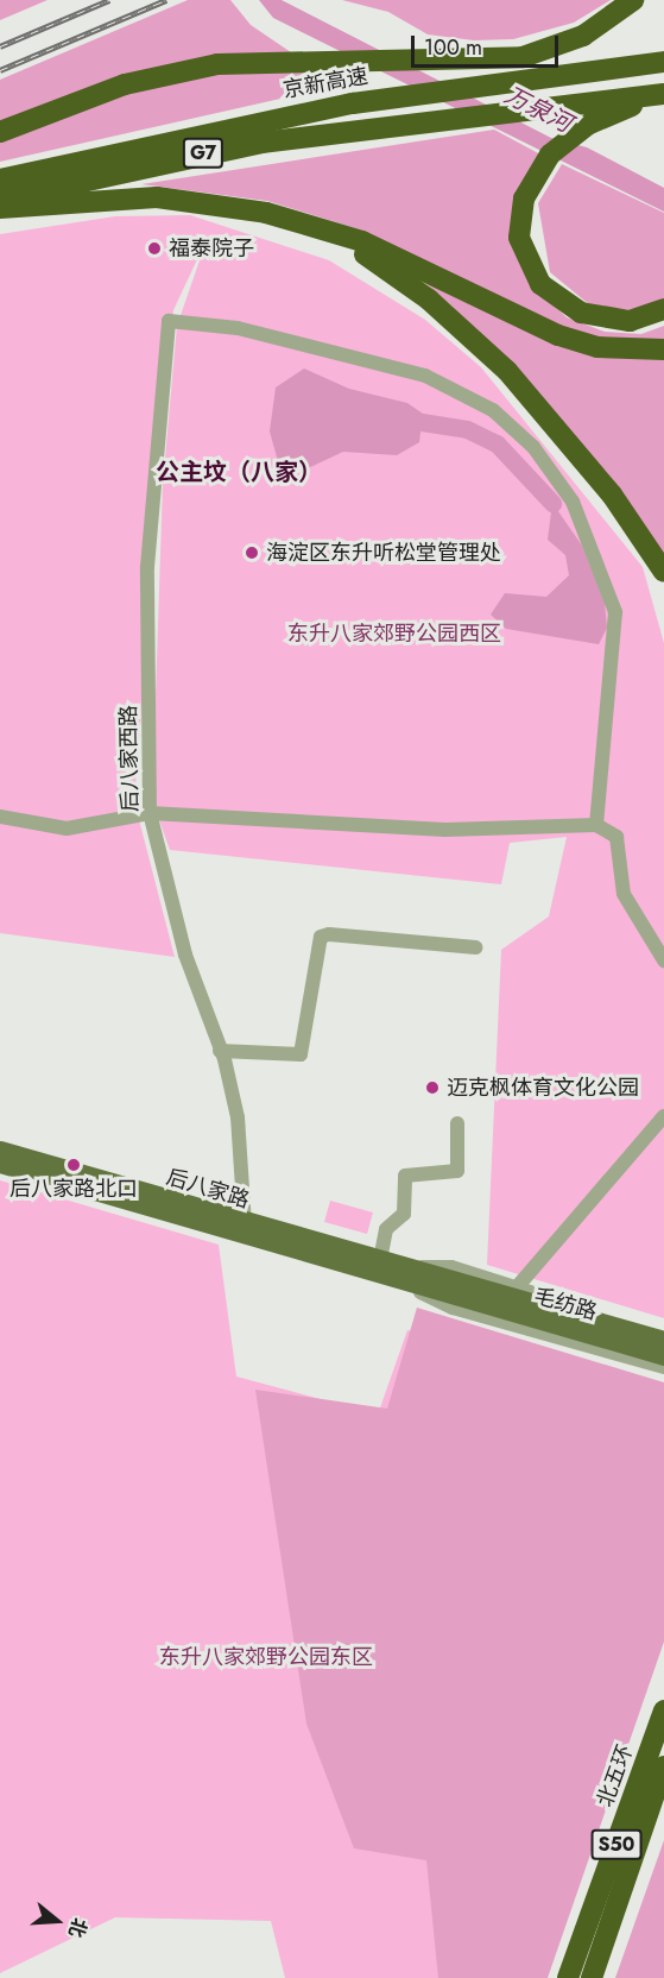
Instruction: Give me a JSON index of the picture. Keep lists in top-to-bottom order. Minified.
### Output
{"streets":{"highway":["京新高速","G7","北五环","S50"],"main road":["后八家路","毛纺路"],"street":["后八家西路"]},"crossings":[["后八家西路","后八家路"],["后八家路","毛纺路"]],"districts":["公主坟（八家）"],"water":["万泉河"],"parks":["东升八家郊野公园西区","东升八家郊野公园东区"],"places":["福泰院子","海淀区东升听松堂管理处","迈克枫体育文化公园","后八家路北口"],"scale_bar":"100 m","north":"right"}
